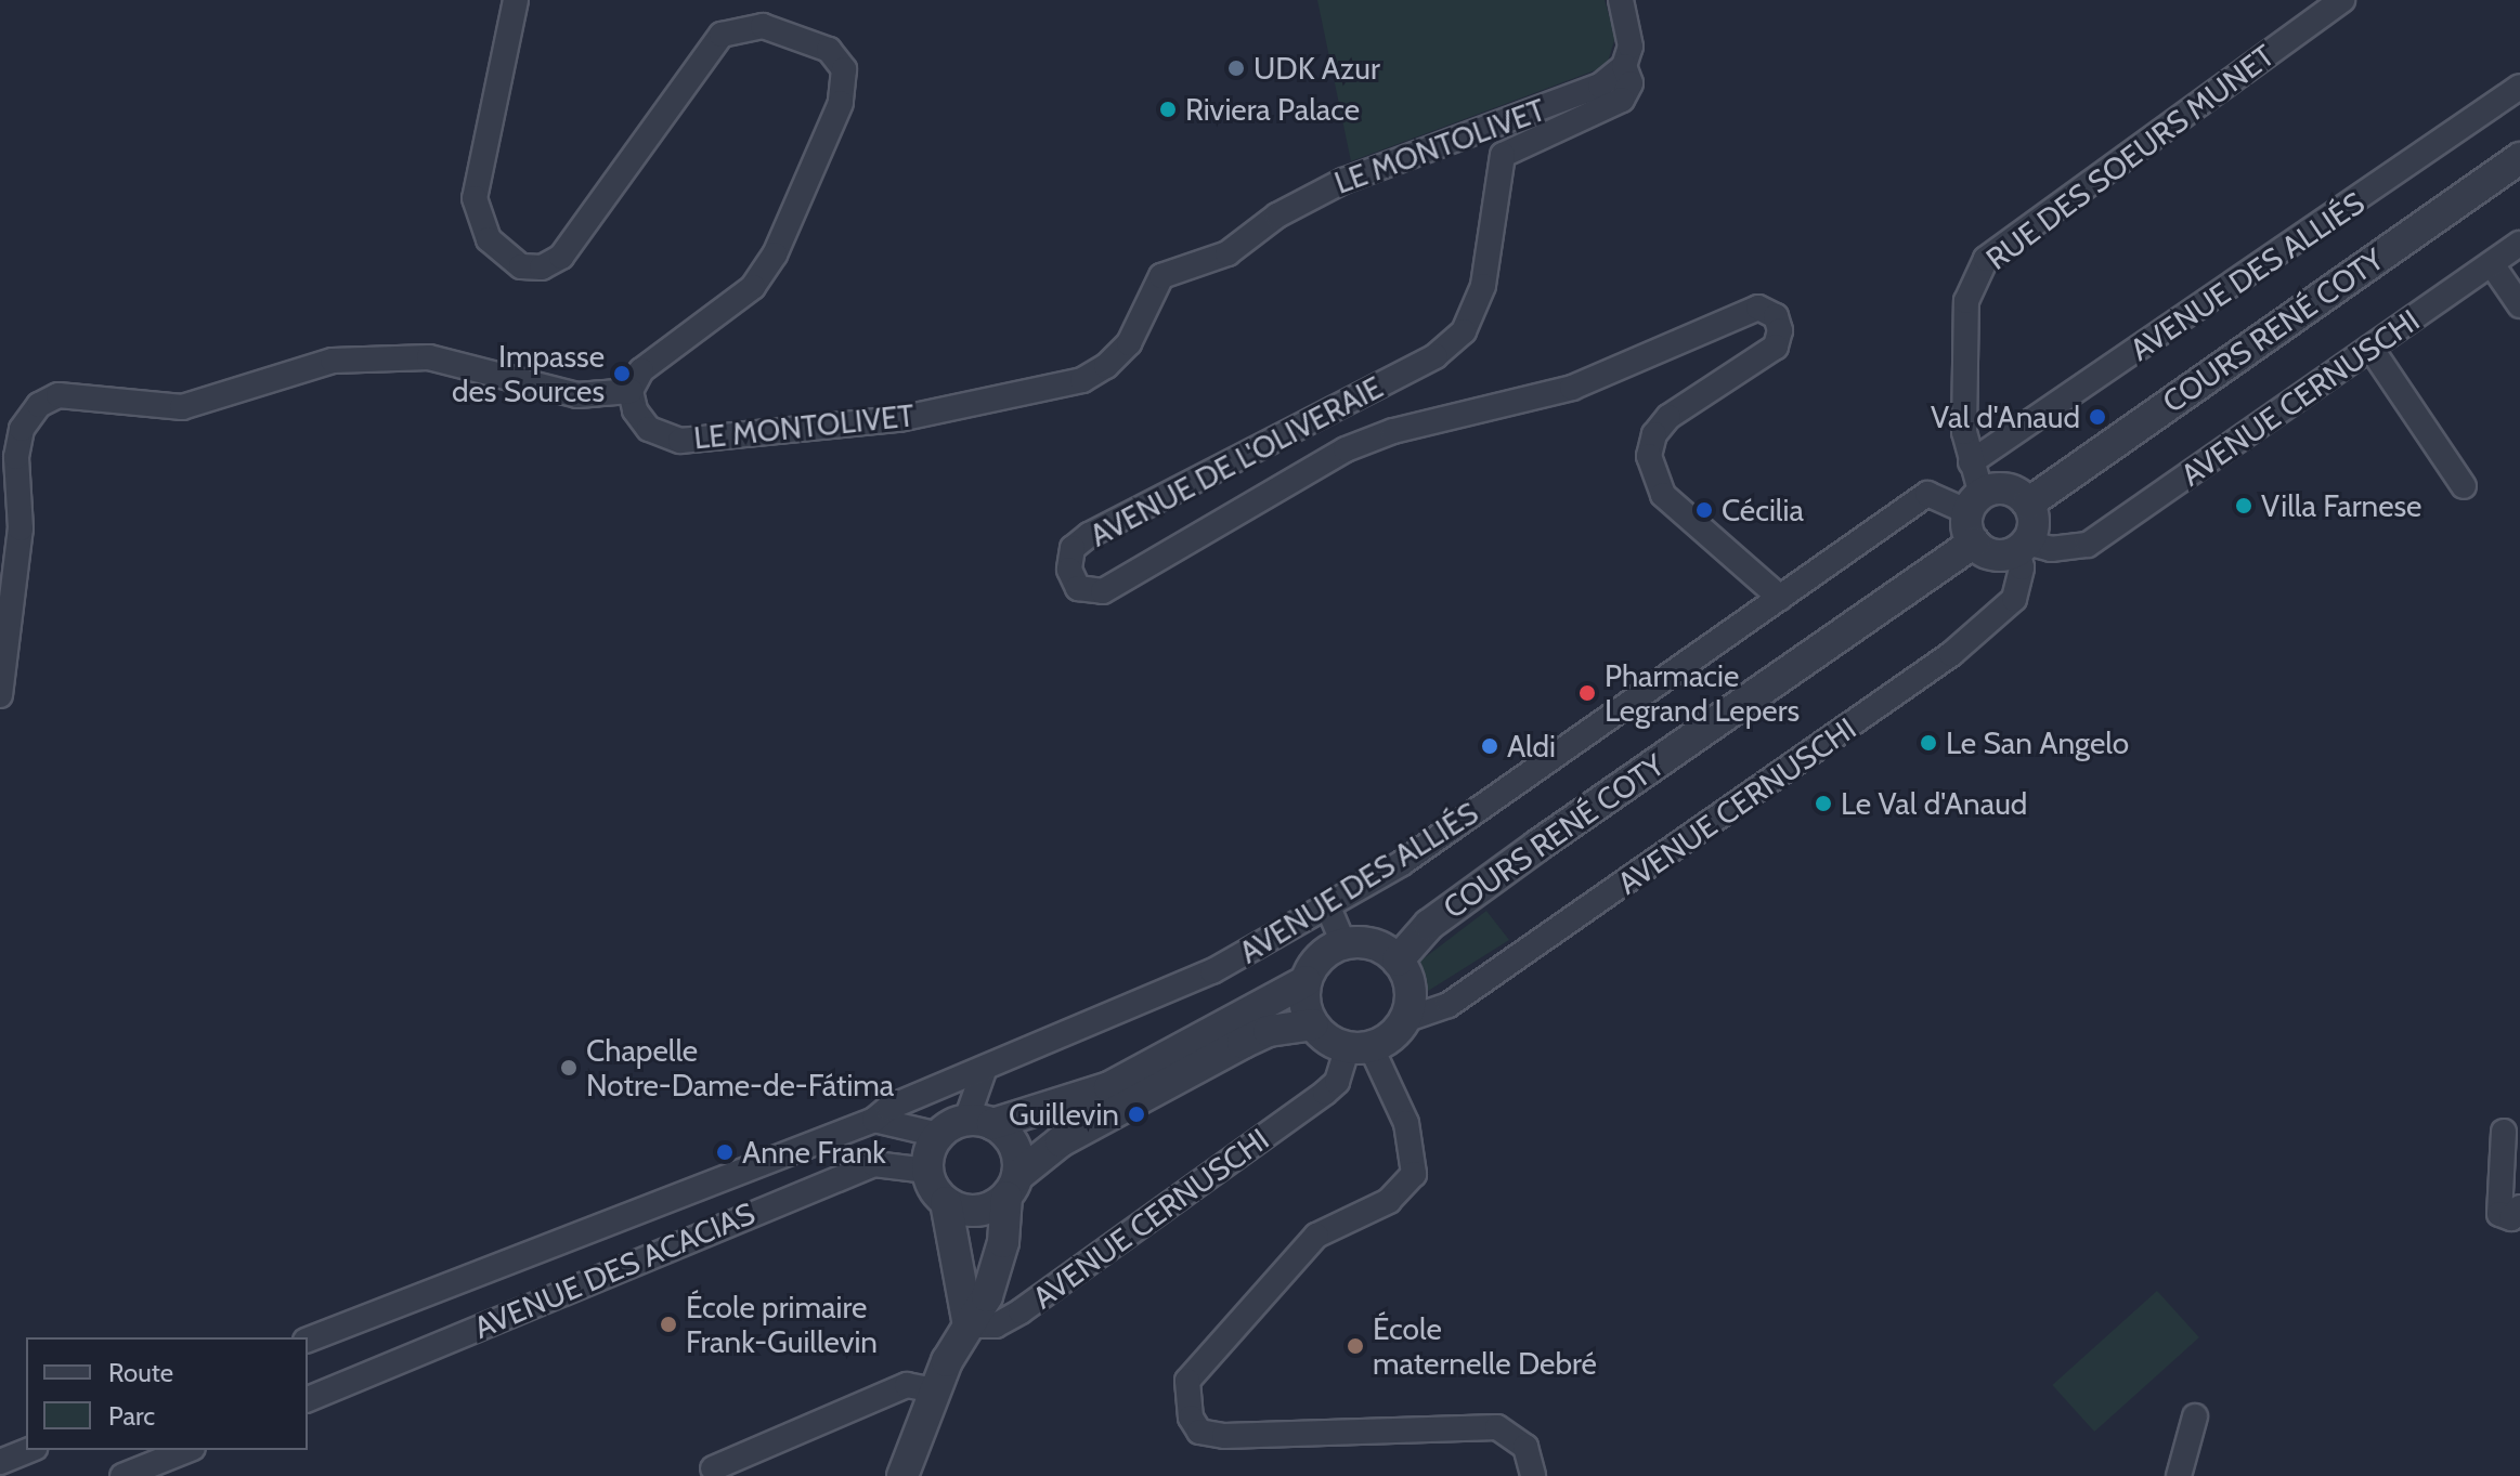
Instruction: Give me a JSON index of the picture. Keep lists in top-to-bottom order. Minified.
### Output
{"streets":{"street":["LE MONTOLIVET","RUE DES SOEURS MUNET","AVENUE DES ALLIÉS","COURS RENÉ COTY","AVENUE CERNUSCHI","AVENUE DE L'OLIVERAIE","AVENUE DES ACACIAS"]},"crossings":[["LE MONTOLIVET","AVENUE DE L'OLIVERAIE"],["RUE DES SOEURS MUNET","AVENUE DES ALLIÉS"],["RUE DES SOEURS MUNET","COURS RENÉ COTY"],["RUE DES SOEURS MUNET","AVENUE CERNUSCHI"],["AVENUE DES ALLIÉS","COURS RENÉ COTY"],["AVENUE DES ALLIÉS","AVENUE CERNUSCHI"],["AVENUE DES ALLIÉS","AVENUE DE L'OLIVERAIE"],["AVENUE DES ALLIÉS","AVENUE DES ACACIAS"],["COURS RENÉ COTY","AVENUE CERNUSCHI"]],"places":["UDK Azur","Riviera Palace","Impasse des Sources","Val d'Anaud","Villa Farnese","Cécilia","Pharmacie Legrand Lepers","Le San Angelo","Aldi","Le Val d'Anaud","Chapelle Notre-Dame-de-Fátima","Guillevin","Anne Frank","École primaire Frank-Guillevin","École maternelle Debré"],"legend":["Route","Parc"]}
